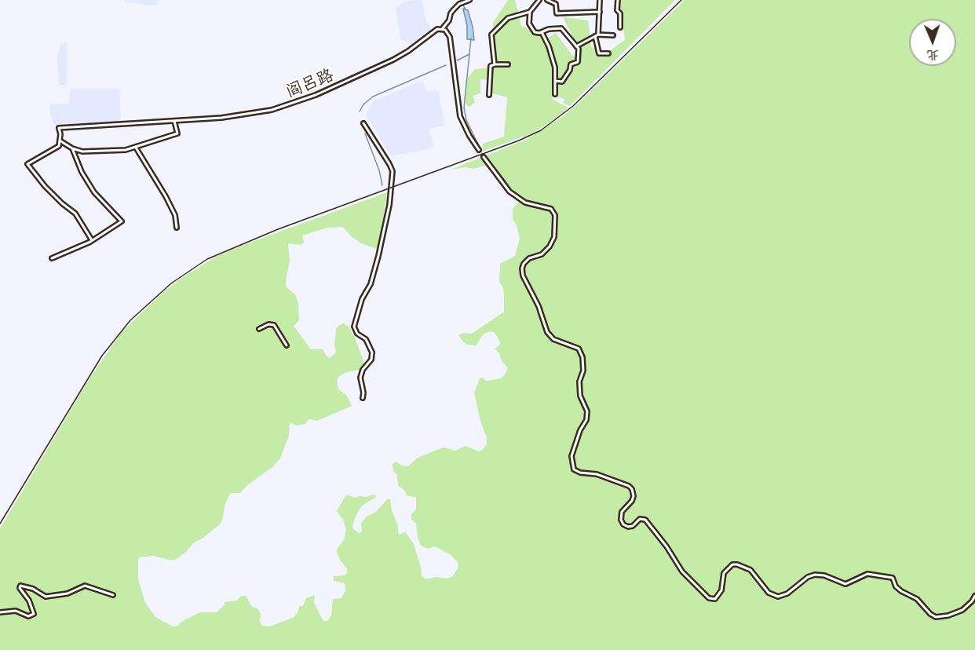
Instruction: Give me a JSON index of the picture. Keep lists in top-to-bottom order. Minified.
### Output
{"streets":{"street":["阎吕路"]},"north":"bottom"}
